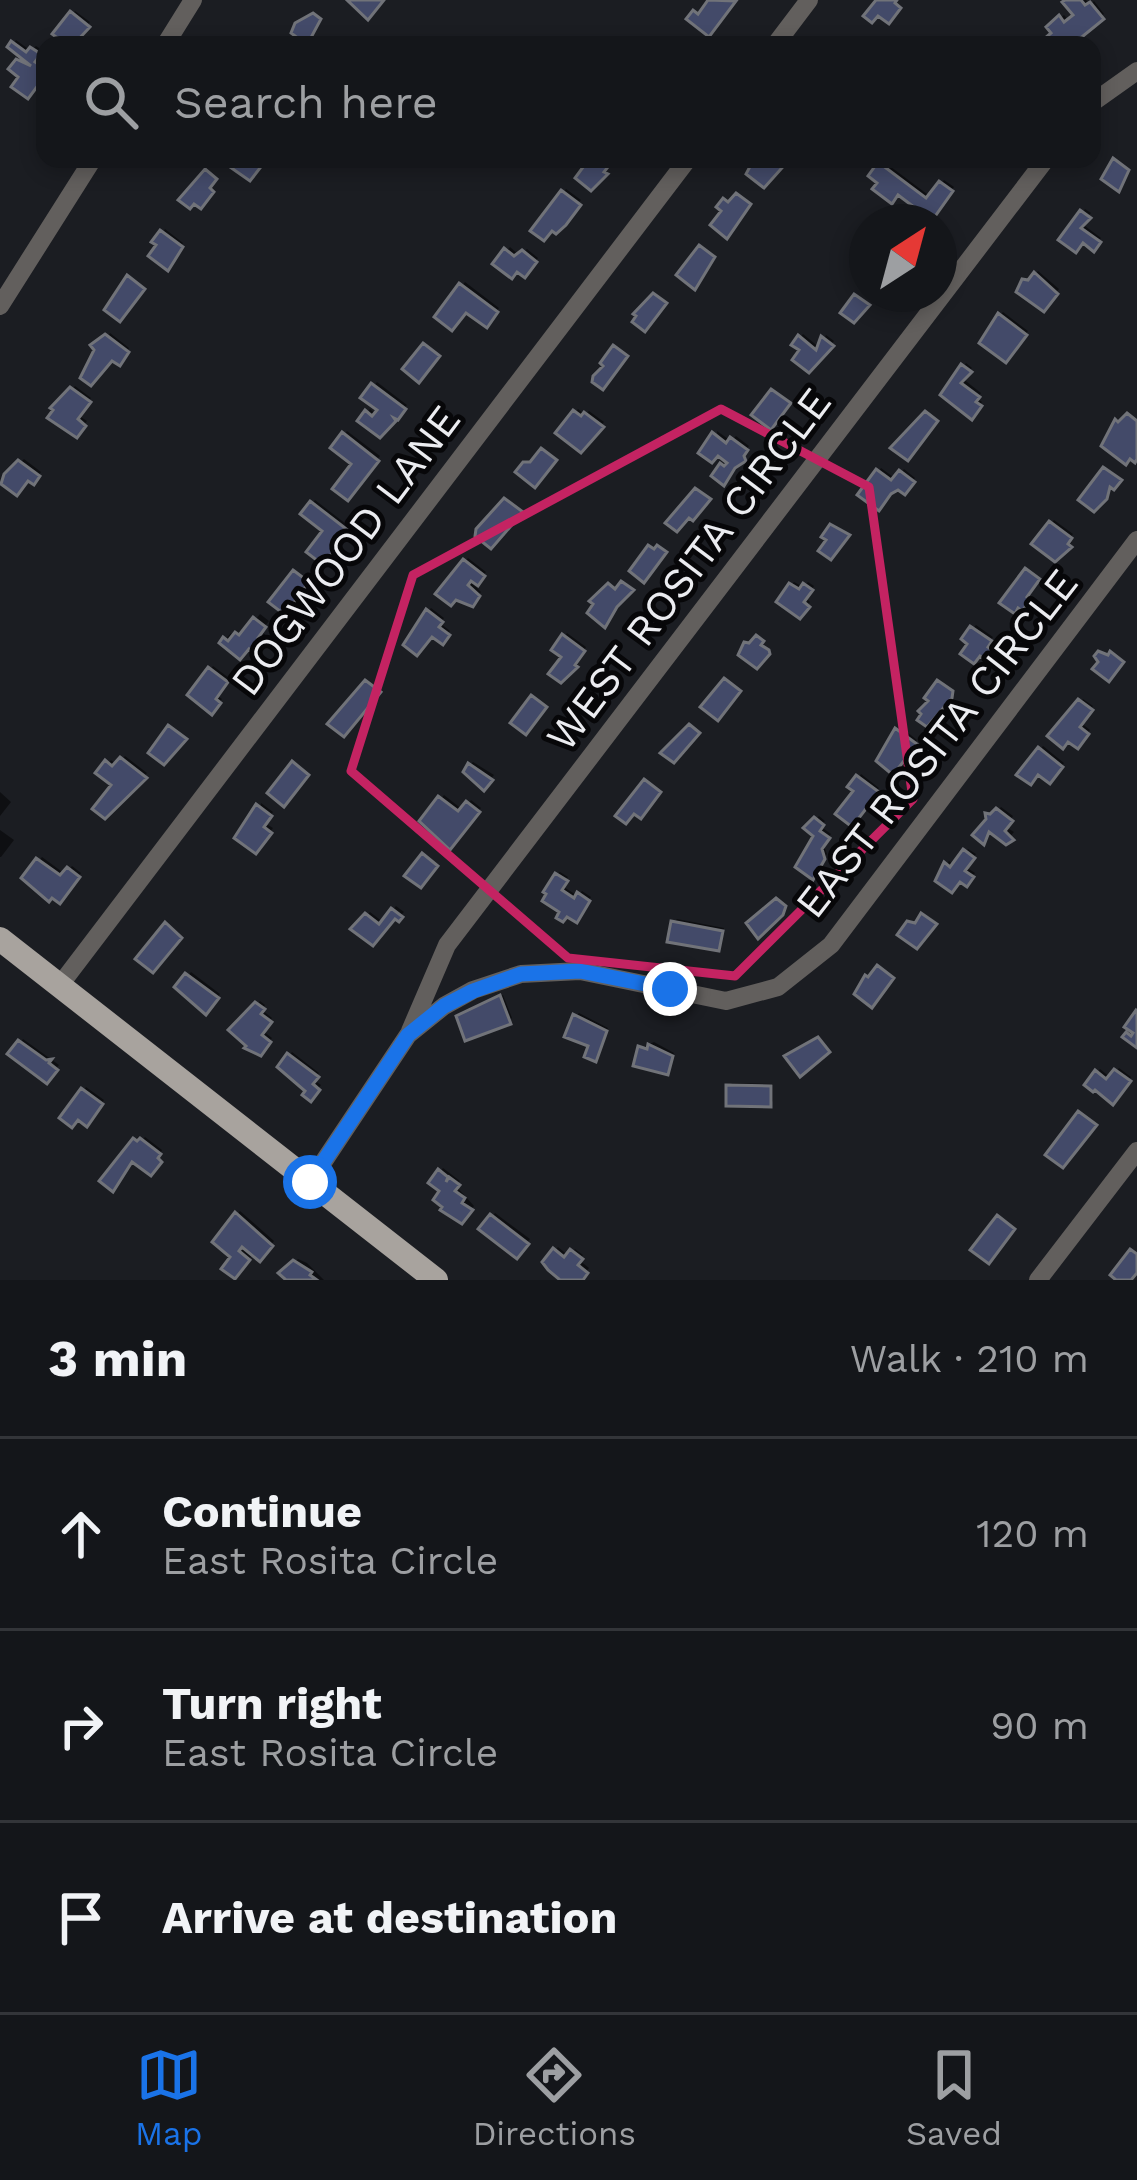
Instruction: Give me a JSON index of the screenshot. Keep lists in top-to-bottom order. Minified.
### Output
{"streets":{"street":["DOGWOOD LANE","WEST ROSITA CIRCLE","EAST ROSITA CIRCLE"]},"crossings":[["WEST ROSITA CIRCLE","EAST ROSITA CIRCLE"]],"north":"top right","page":{"search":"Search here","heading":["3 min","Walk · 210 m"],"list":[["Continue","East Rosita Circle","120 m"],["Turn right","East Rosita Circle","90 m"],"Arrive at destination"],"nav":["Map","Directions","Saved"]}}
